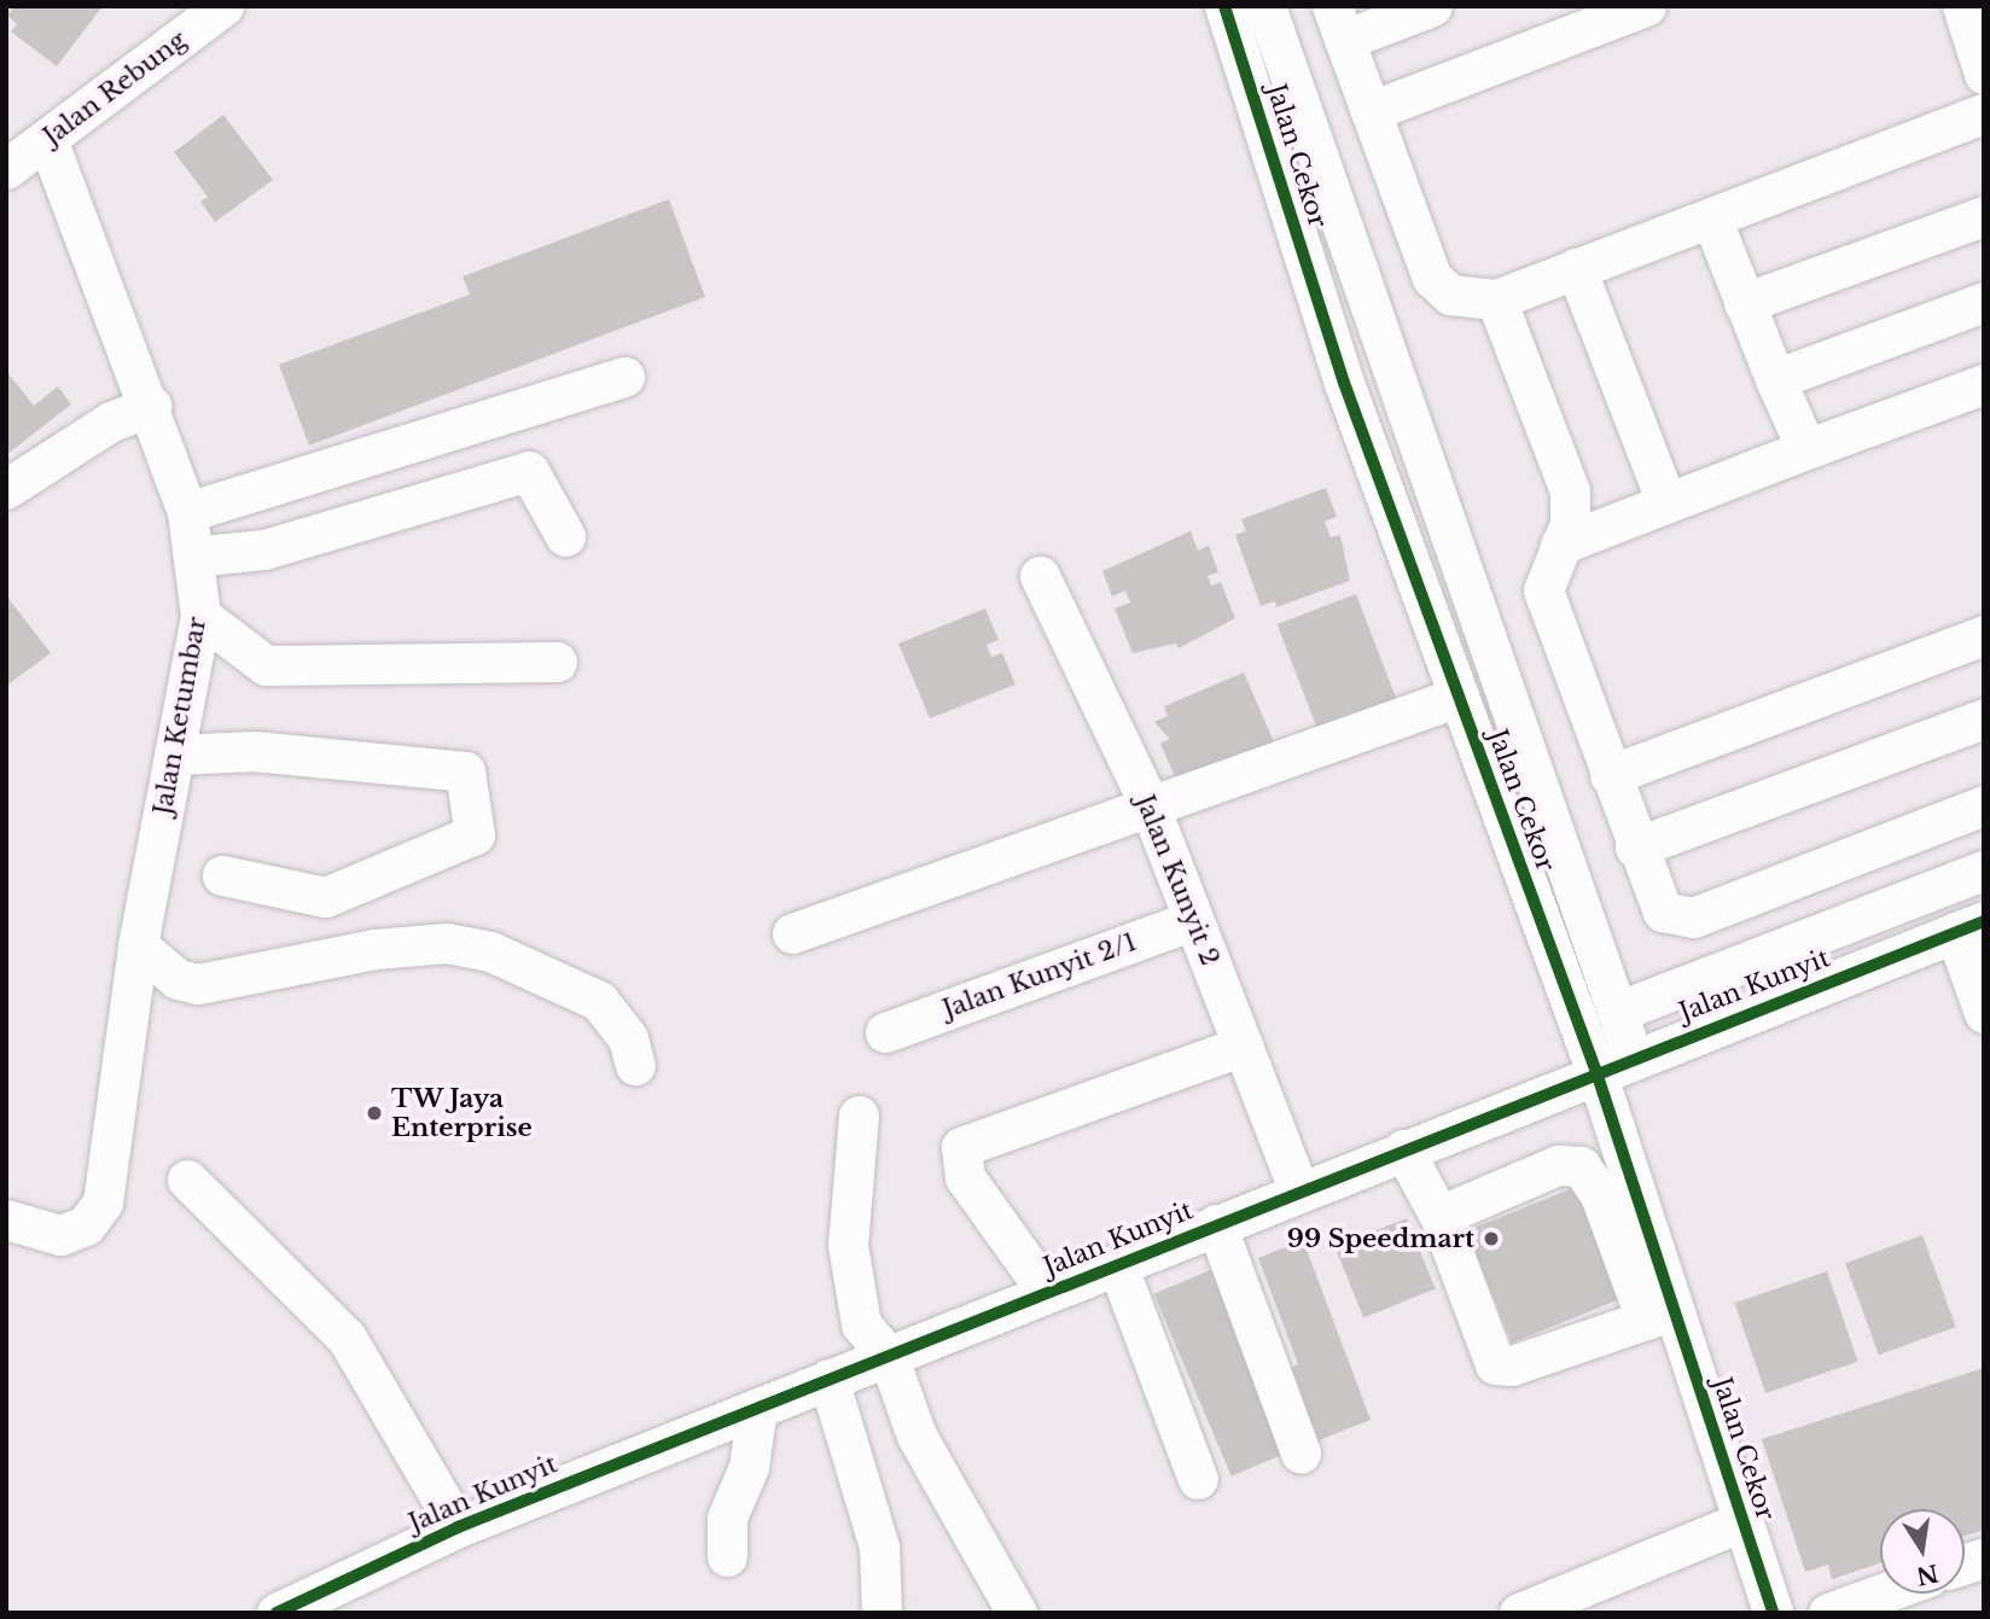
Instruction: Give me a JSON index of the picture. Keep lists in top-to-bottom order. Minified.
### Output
{"streets":{"street":["Jalan Rebung","Jalan Cekor","Jalan Ketumbar","Jalan Kunyit 2","Jalan Kunyit 2/1","Jalan Kunyit"]},"crossings":[["Jalan Rebung","Jalan Ketumbar"],["Jalan Cekor","Jalan Kunyit"],["Jalan Kunyit 2","Jalan Kunyit 2/1"],["Jalan Kunyit 2","Jalan Kunyit"]],"places":["TW Jaya Enterprise","99 Speedmart"],"north":"bottom"}
